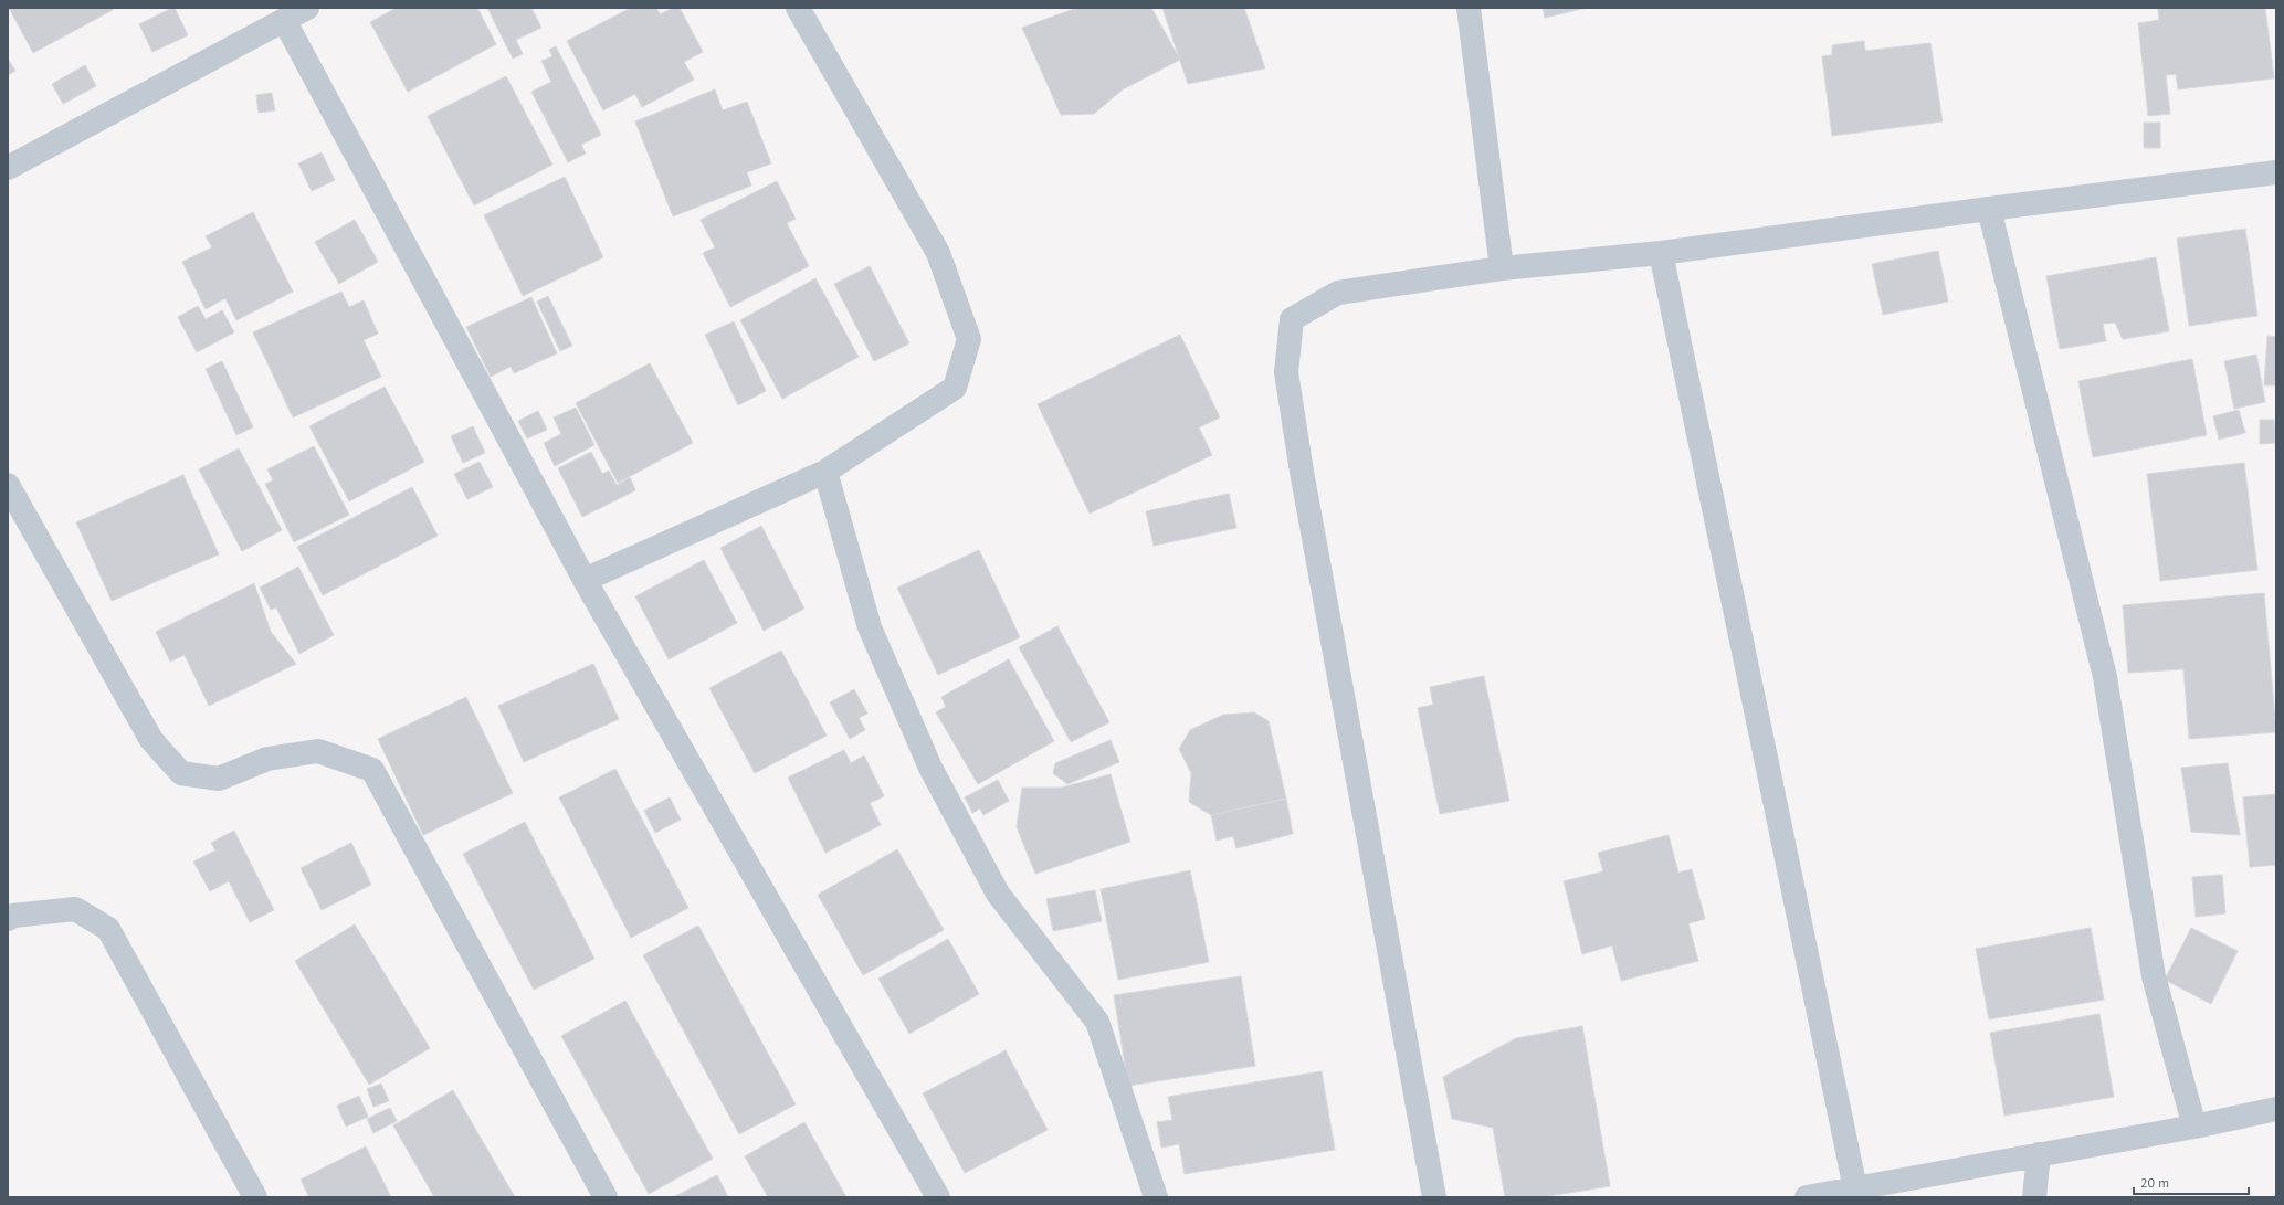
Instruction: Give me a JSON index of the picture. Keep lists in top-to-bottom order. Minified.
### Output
{"scale_bar":"20 m"}
